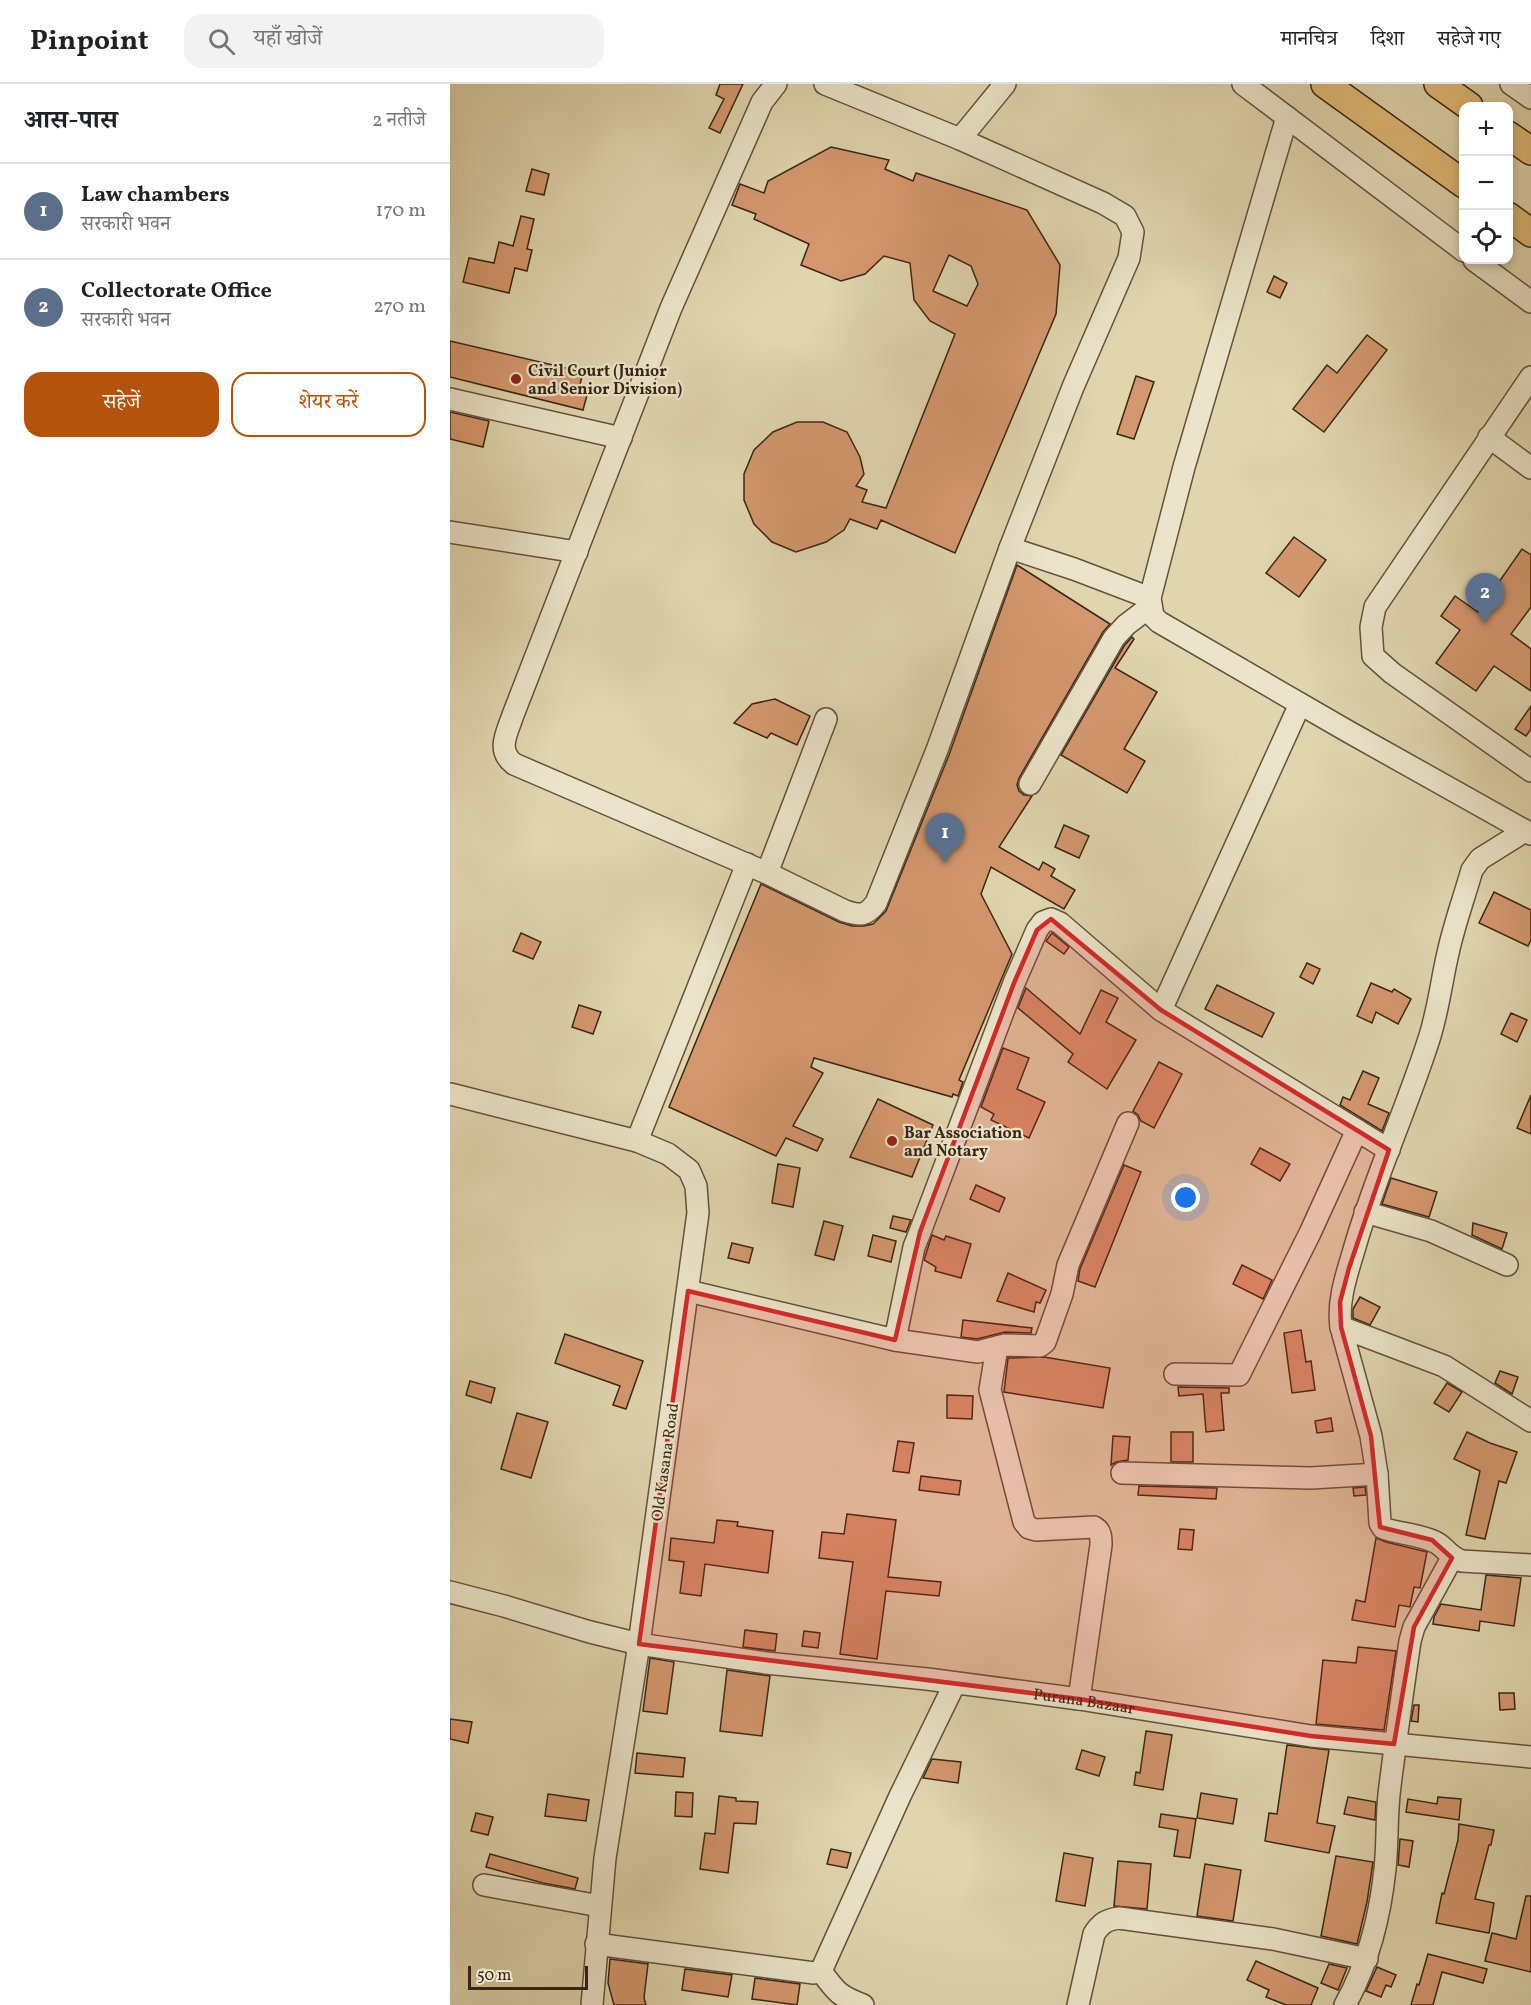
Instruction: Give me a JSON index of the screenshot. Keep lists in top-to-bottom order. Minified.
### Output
{"streets":{"street":["Old Kasana Road","Purana Bazaar"]},"crossings":[["Old Kasana Road","Purana Bazaar"]],"places":["Civil Court (Junior and Senior Division)","Bar Association and Notary"],"scale_bar":"50 m","page":{"header":"Pinpoint","search":"यहाँ खोजें","nav":["मानचित्र","दिशा","सहेजे गए"],"heading":["आस-पास","2 नतीजे"],"map_buttons":["+","−"],"list":[{"mark":"1","name":"Law chambers","note":"सरकारी भवन","value":"170 m"},{"mark":"2","name":"Collectorate Office","note":"सरकारी भवन","value":"270 m"}],"buttons":["सहेजें","शेयर करें"],"pins":["2","1"],"scale":"50 m"}}
